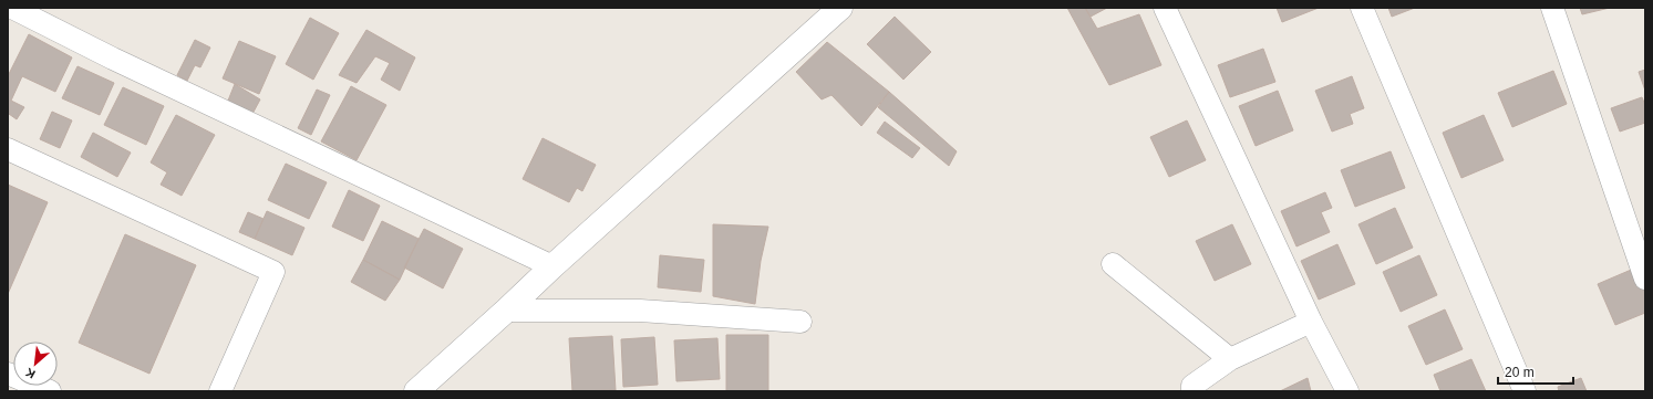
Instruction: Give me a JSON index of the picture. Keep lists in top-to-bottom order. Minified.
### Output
{"scale_bar":"20 m","north":"bottom left"}
